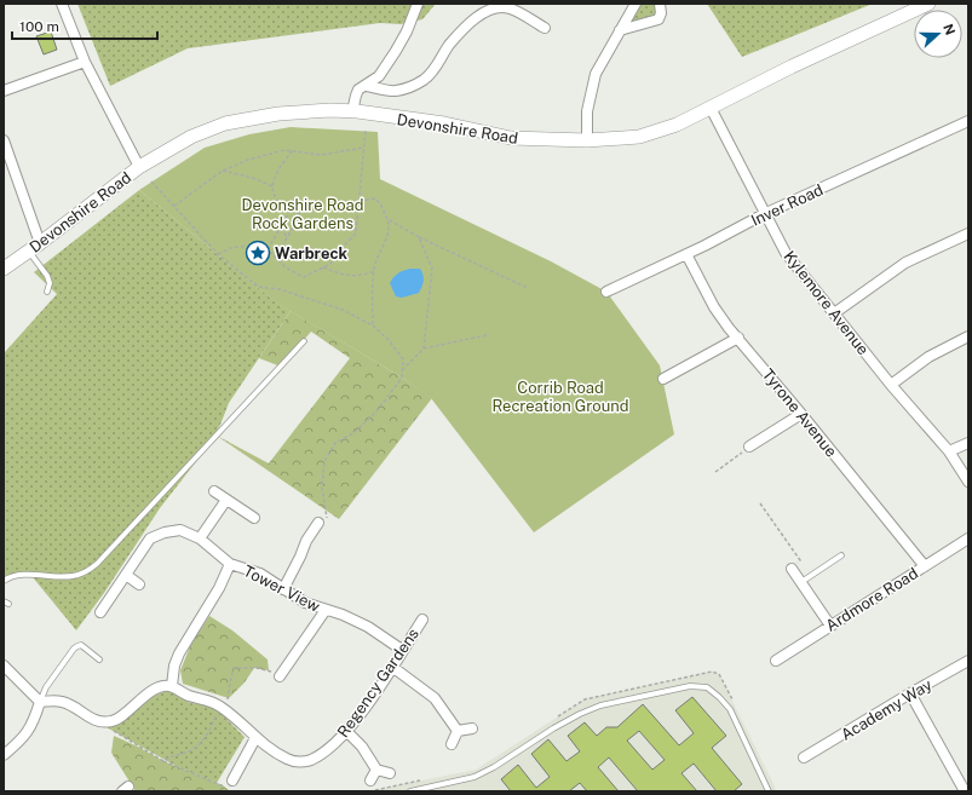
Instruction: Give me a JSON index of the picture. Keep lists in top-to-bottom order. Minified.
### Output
{"streets":{"main road":["Devonshire Road"],"street":["Inver Road","Kylemore Avenue","Tyrone Avenue","Tower View","Ardmore Road","Regency Gardens","Academy Way"]},"crossings":[["Devonshire Road","Kylemore Avenue"],["Inver Road","Kylemore Avenue"],["Inver Road","Tyrone Avenue"],["Tyrone Avenue","Ardmore Road"],["Tower View","Regency Gardens"]],"parks":["Devonshire Road Rock Gardens","Corrib Road Recreation Ground"],"places":{"place":["Warbreck"]},"scale_bar":"100 m","north":"right"}
